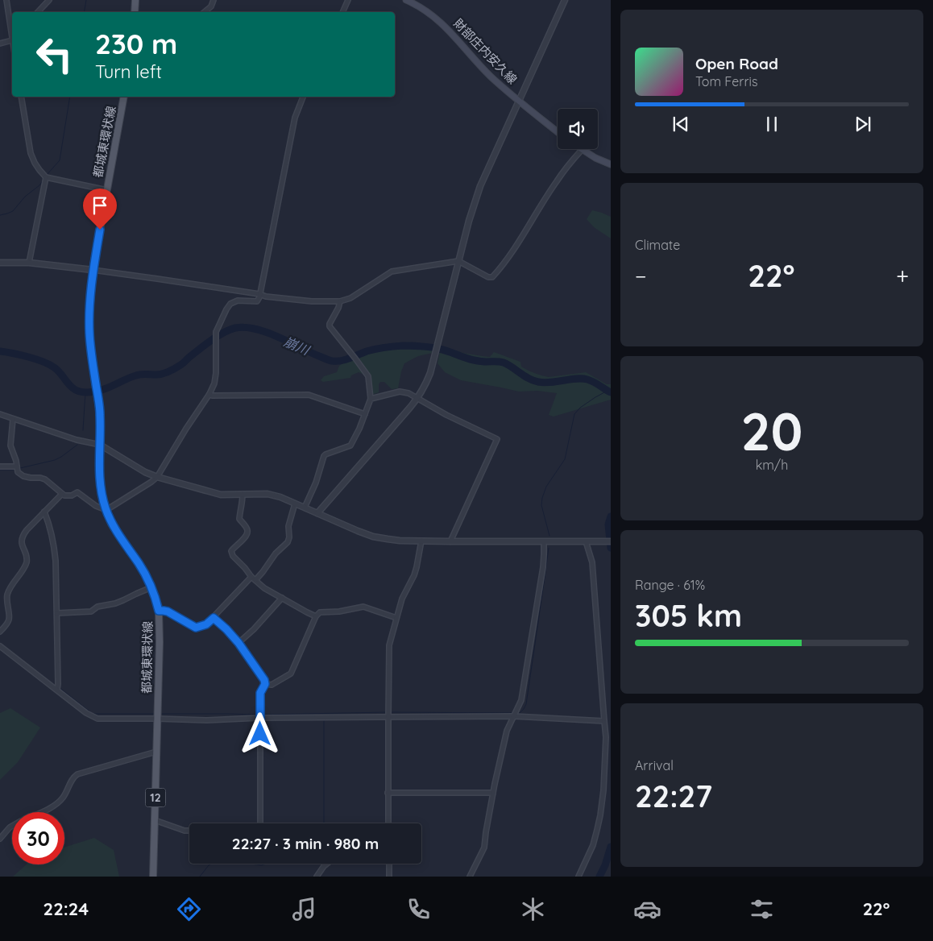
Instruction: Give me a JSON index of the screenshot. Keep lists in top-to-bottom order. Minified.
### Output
{"streets":{"main road":["財部庄内安久線","都城東環状線","12"]},"water":["崩川"],"page":{"turn":["230 m","Turn left"],"song":["Open Road","Tom Ferris"],"tile":["Climate",["20","km/h"],["Range · 61%","305 km"],["Arrival","22:27"]],"heat":["−","22°","+"],"limit":"30","trip":"22:27 · 3 min · 980 m","tabs":["22:24","22°"]}}
